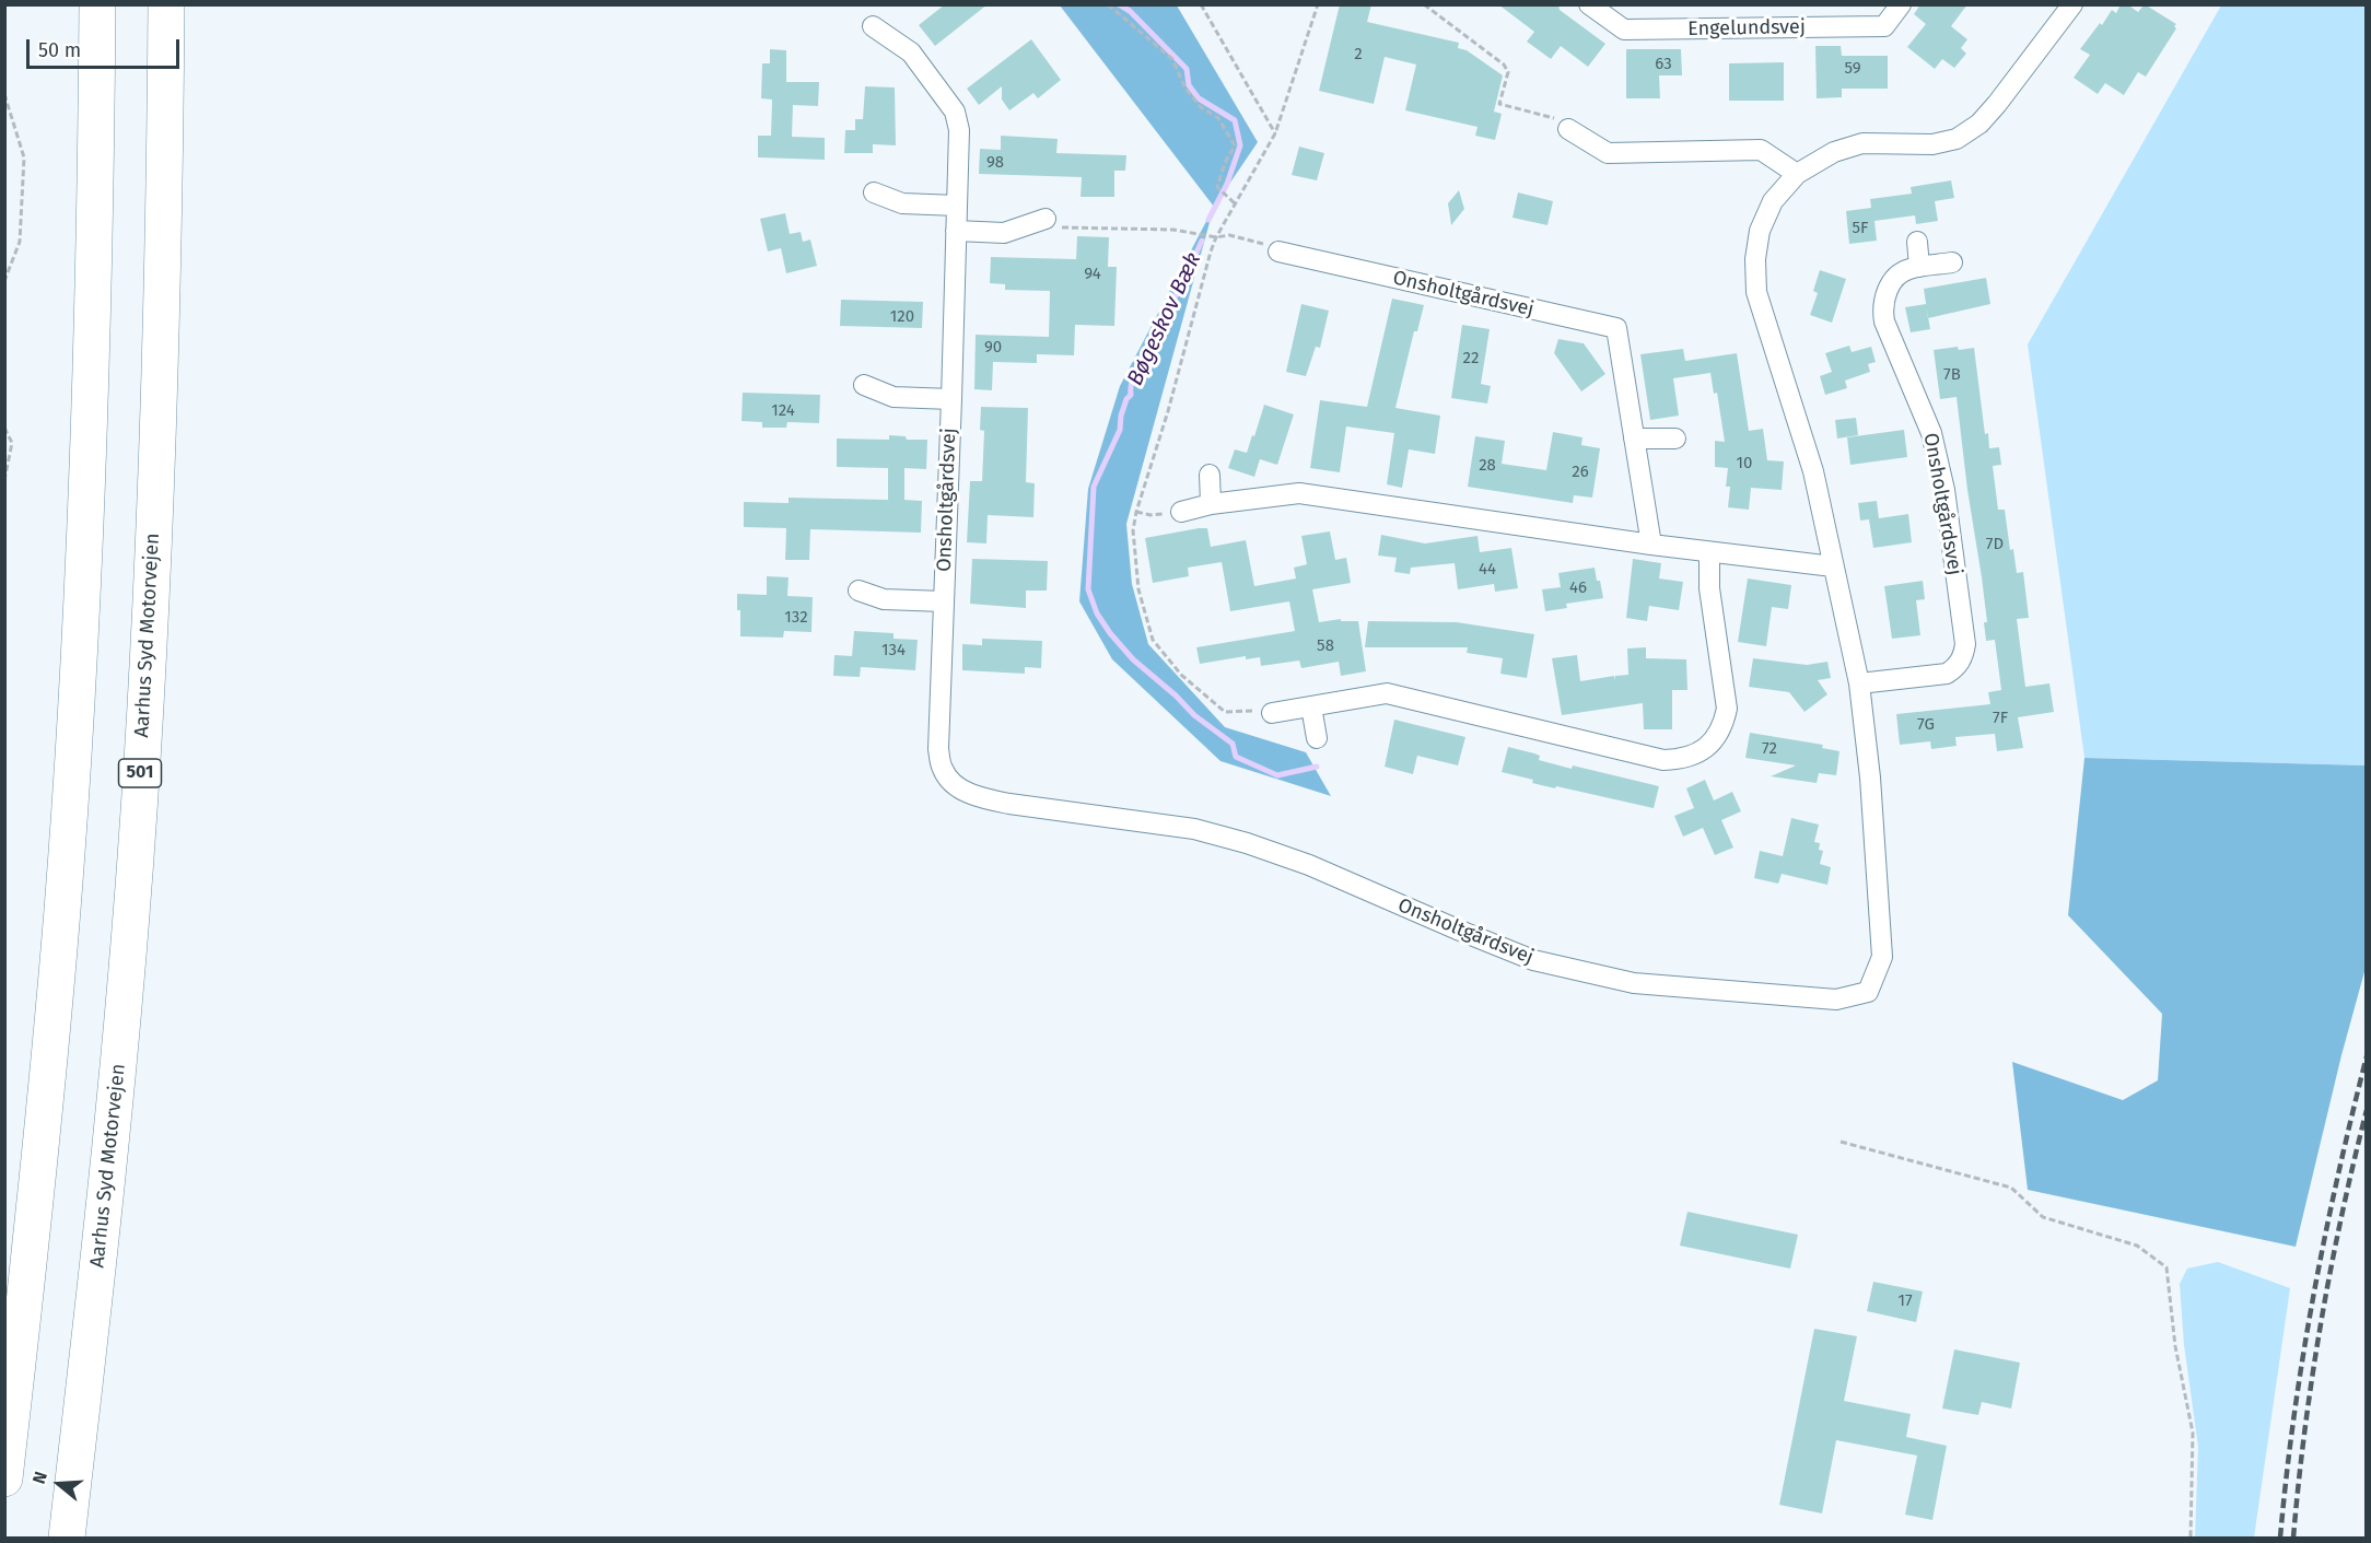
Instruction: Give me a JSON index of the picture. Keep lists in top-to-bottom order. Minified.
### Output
{"streets":{"highway":["Aarhus Syd Motorvejen","501"],"street":["Engelundsvej","Onsholtgårdsvej"]},"water":["Bøgeskov Bæk"],"house_numbers":["2","63","59","98","5F","94","120","90","22","7B","124","10","28","26","7D","44","46","132","58","134","7F","7G","72","17"],"scale_bar":"50 m","north":"left"}
